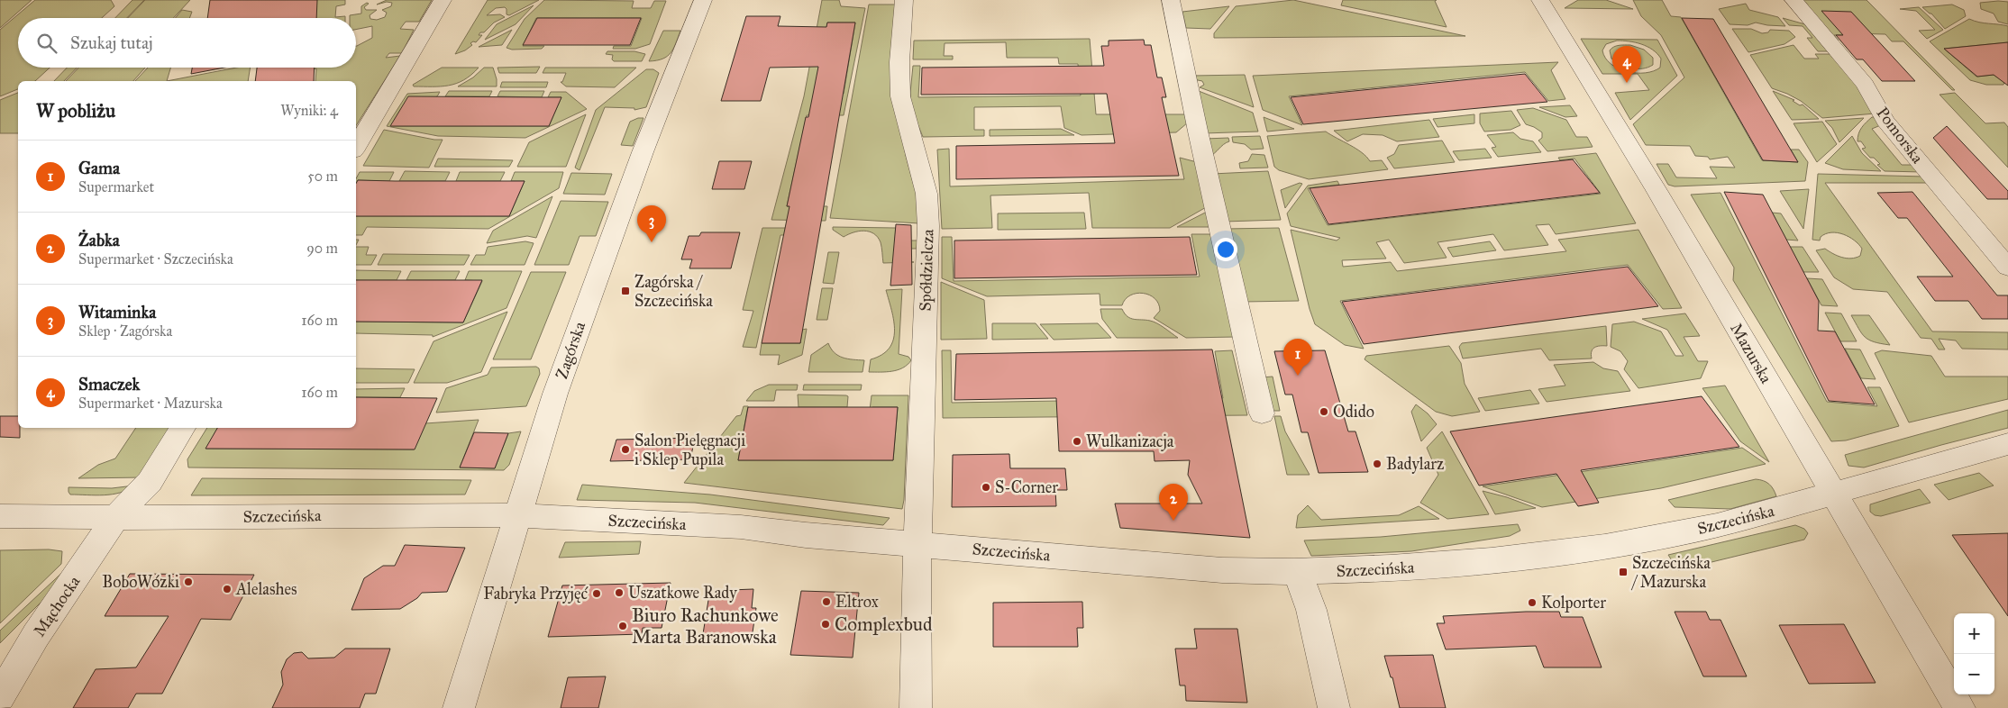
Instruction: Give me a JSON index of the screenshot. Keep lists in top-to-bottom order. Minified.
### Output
{"streets":{"street":["Pomorska","Spółdzielcza","Zagórska","Mazurska","Szczecińska","Mąchocka"]},"crossings":[["Spółdzielcza","Szczecińska"],["Zagórska","Szczecińska"],["Mazurska","Szczecińska"],["Szczecińska","Mąchocka"]],"places":{"transit":["Zagórska / Szczecińska","Szczecińska / Mazurska"],"other":["Odido","Wulkanizacja","Salon Pielęgnacji i Sklep Pupila","Badylarz","S-Corner","BoboWózki","Alelashes","Uszatkowe Rady","Fabryka Przyjęć","Eltrox","Kolporter","Complexbud","Biuro Rachunkowe Marta Baranowska"]},"page":{"search":"Szukaj tutaj","pins":["4","3","1","2"],"heading":["W pobliżu","Wyniki: 4"],"list":[{"mark":"1","name":"Gama","note":"Supermarket","value":"50 m"},{"mark":"2","name":"Żabka","note":"Supermarket · Szczecińska","value":"90 m"},{"mark":"3","name":"Witaminka","note":"Sklep · Zagórska","value":"160 m"},{"mark":"4","name":"Smaczek","note":"Supermarket · Mazurska","value":"160 m"}],"map_buttons":["+","−"]}}
